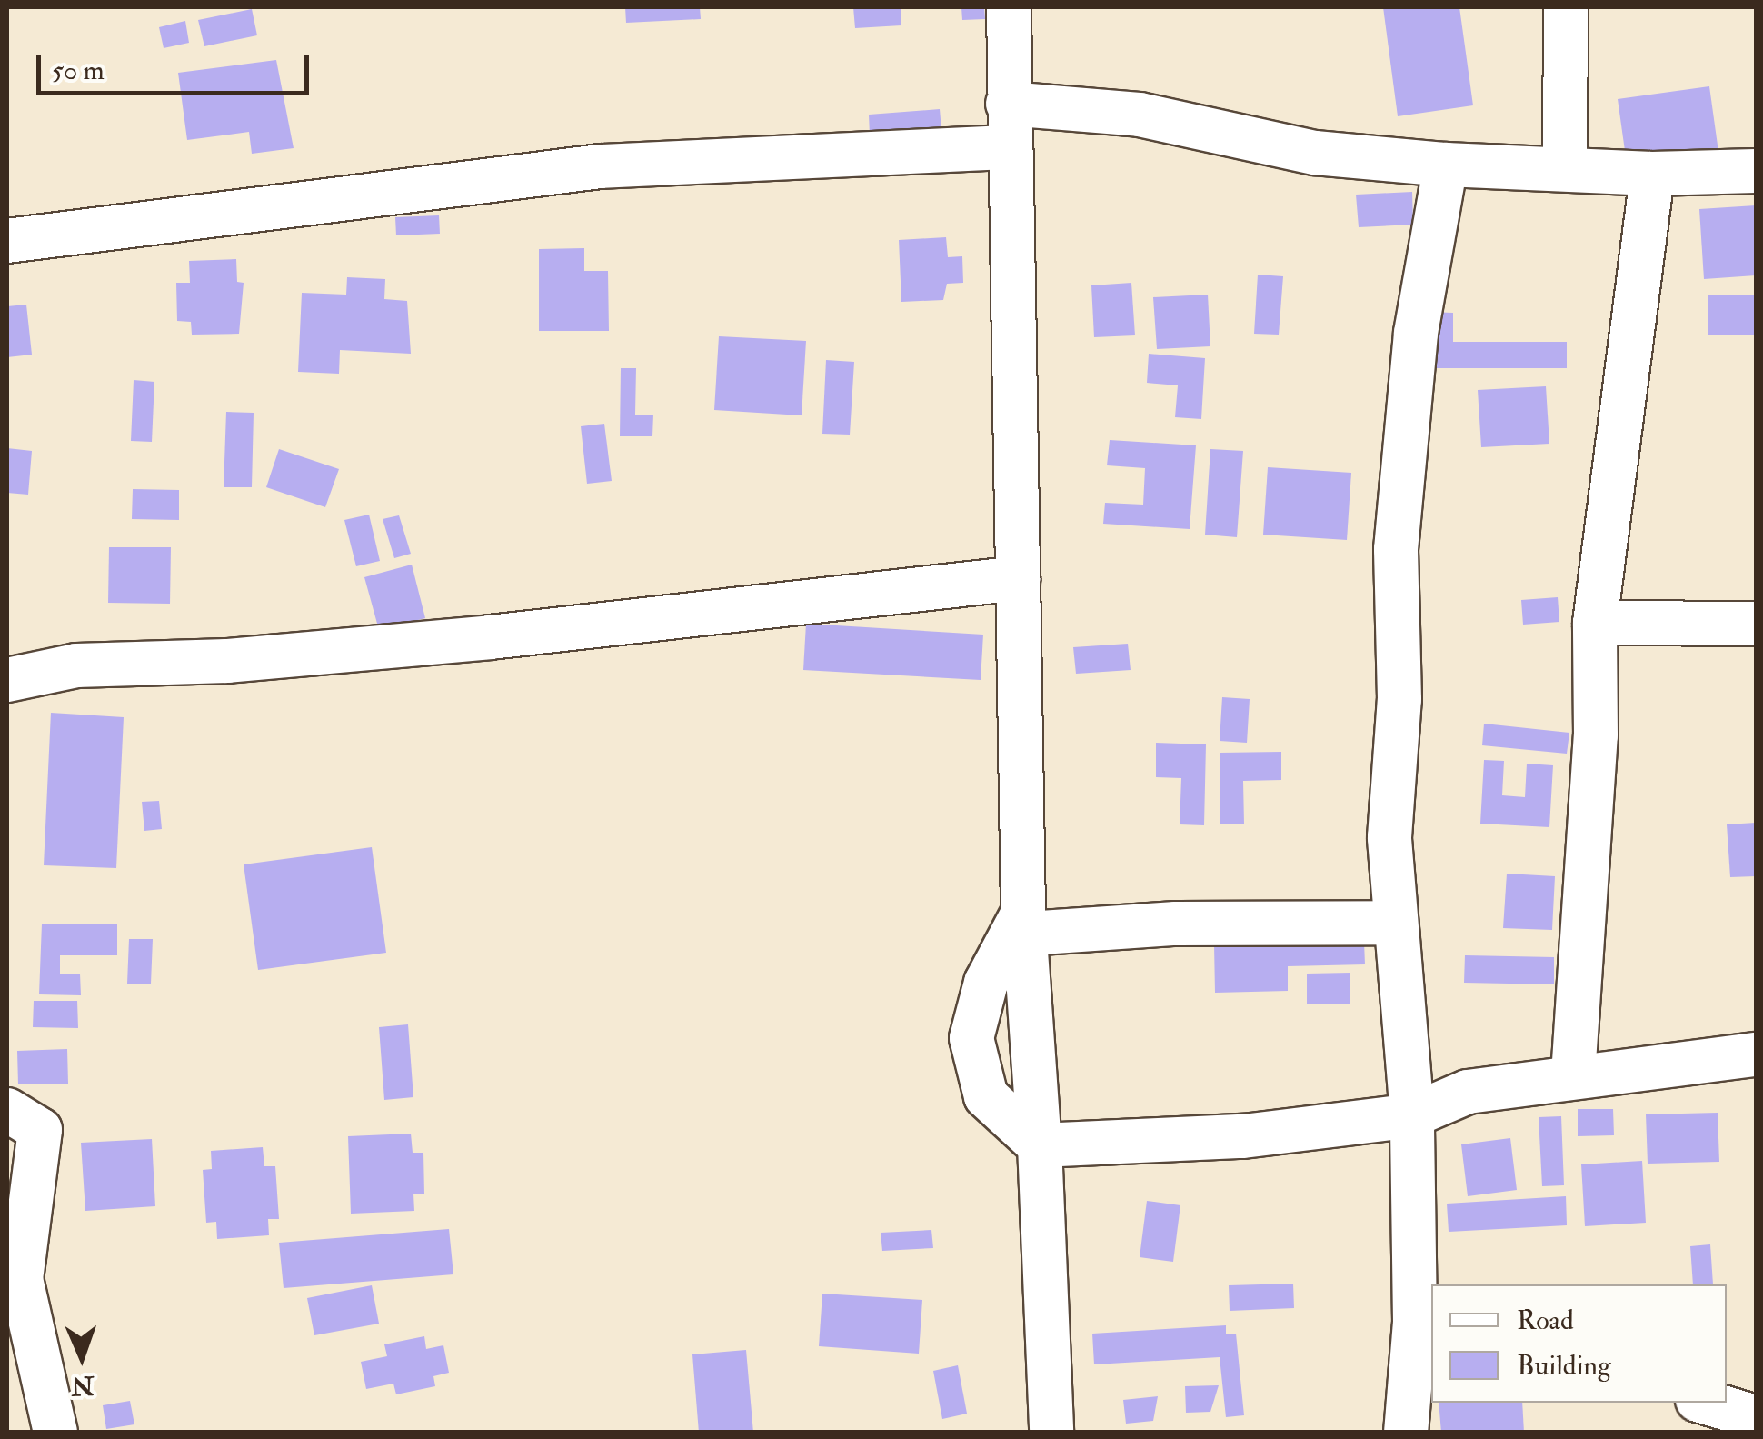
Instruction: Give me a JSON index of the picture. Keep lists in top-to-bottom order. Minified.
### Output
{"legend":["Road","Building"],"scale_bar":"50 m","north":"bottom"}
